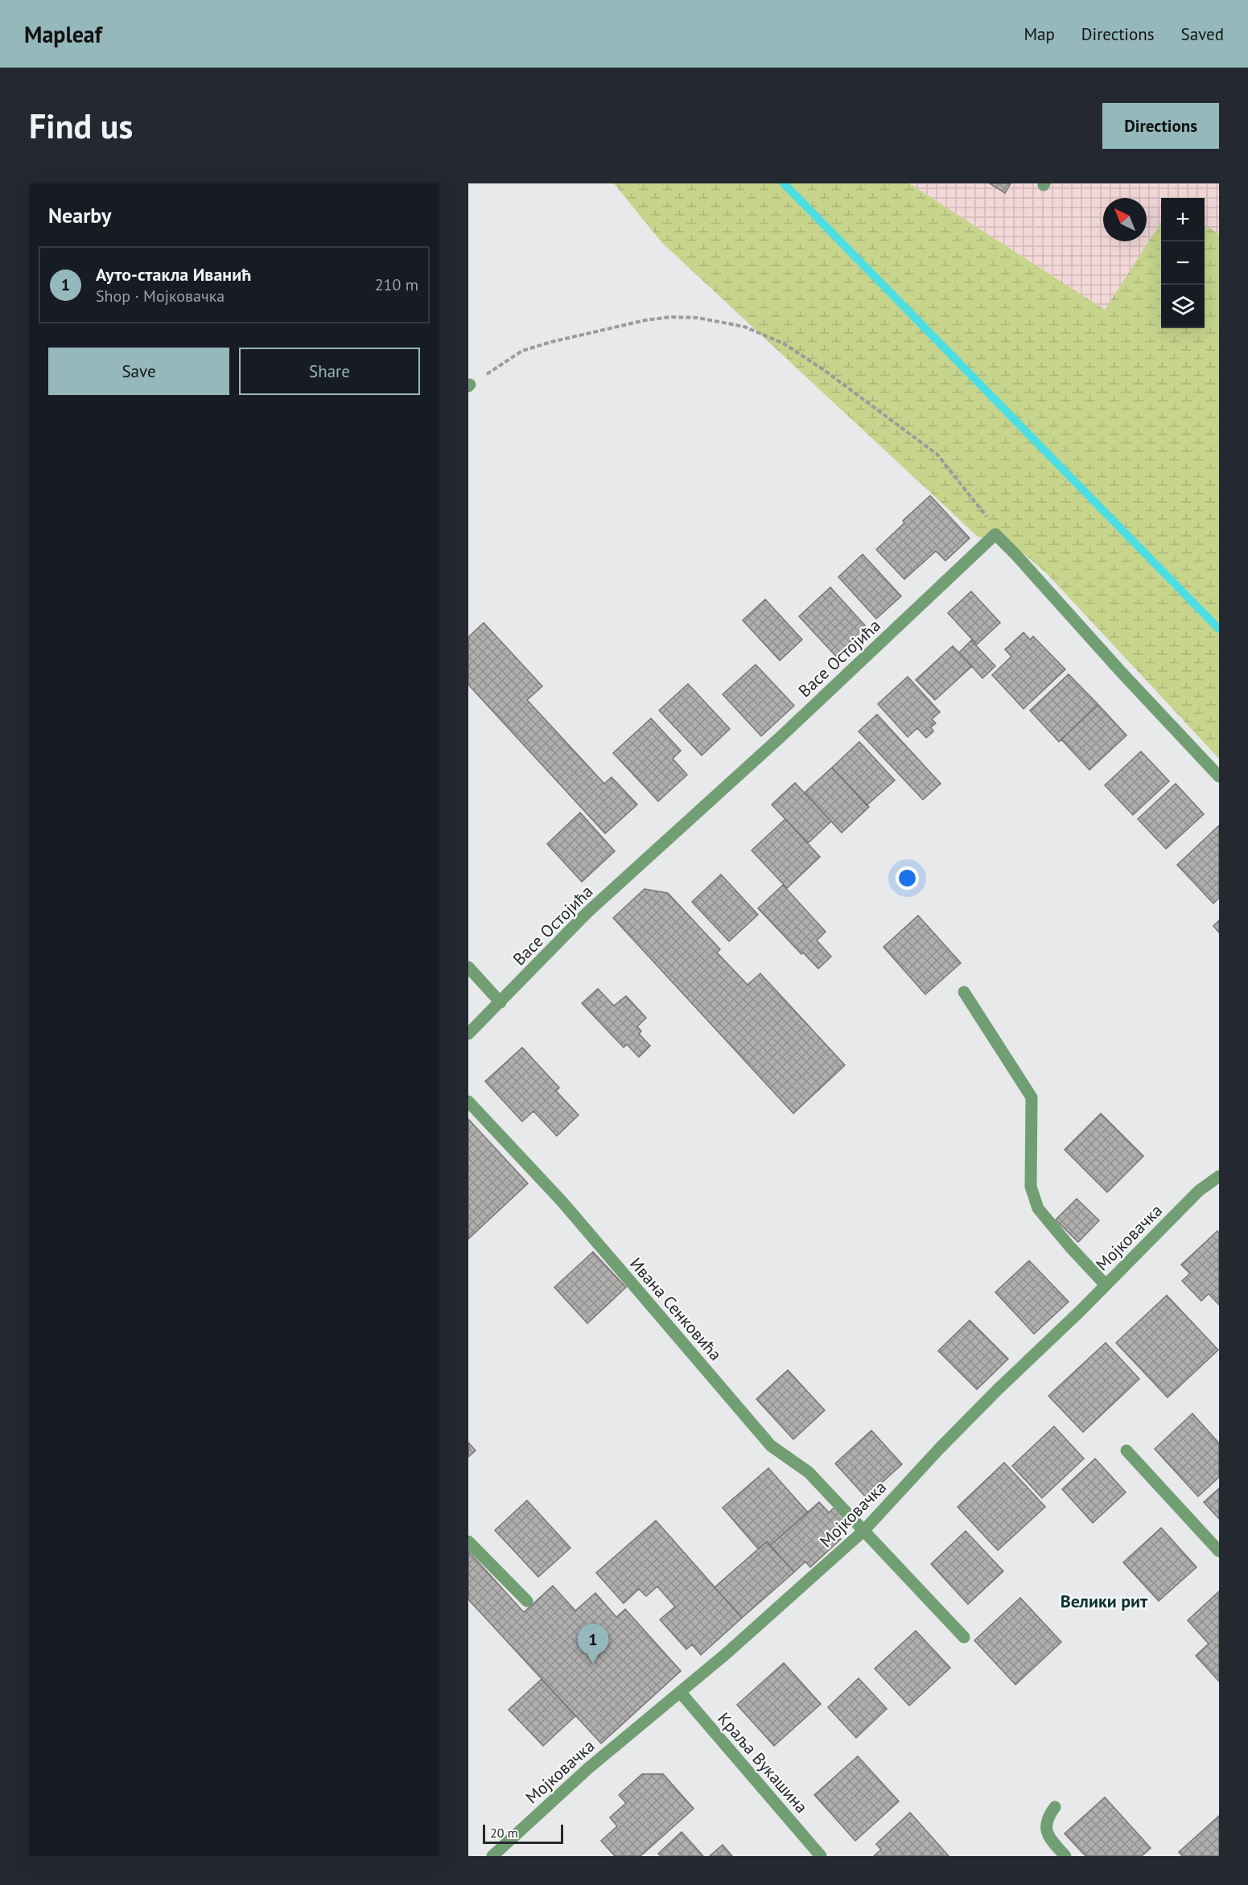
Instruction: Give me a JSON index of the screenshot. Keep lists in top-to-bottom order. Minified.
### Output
{"streets":{"street":["Васе Остојића","Мојковачка","Ивана Сенковића","Краља Вукашина"]},"crossings":[["Мојковачка","Ивана Сенковића"],["Мојковачка","Краља Вукашина"]],"districts":["Велики рит"],"scale_bar":"20 m","north":"top left","page":{"header":"Mapleaf","nav":["Map","Directions","Saved"],"buttons":["Directions",["Save","Share"]],"title":"Find us","heading":"Nearby","map_buttons":["+","−"],"list":[{"mark":"1","name":"Ауто-стакла Иванић","note":"Shop · Мојковачка","value":"210 m"}],"pins":"1","scale":"20 m"}}
